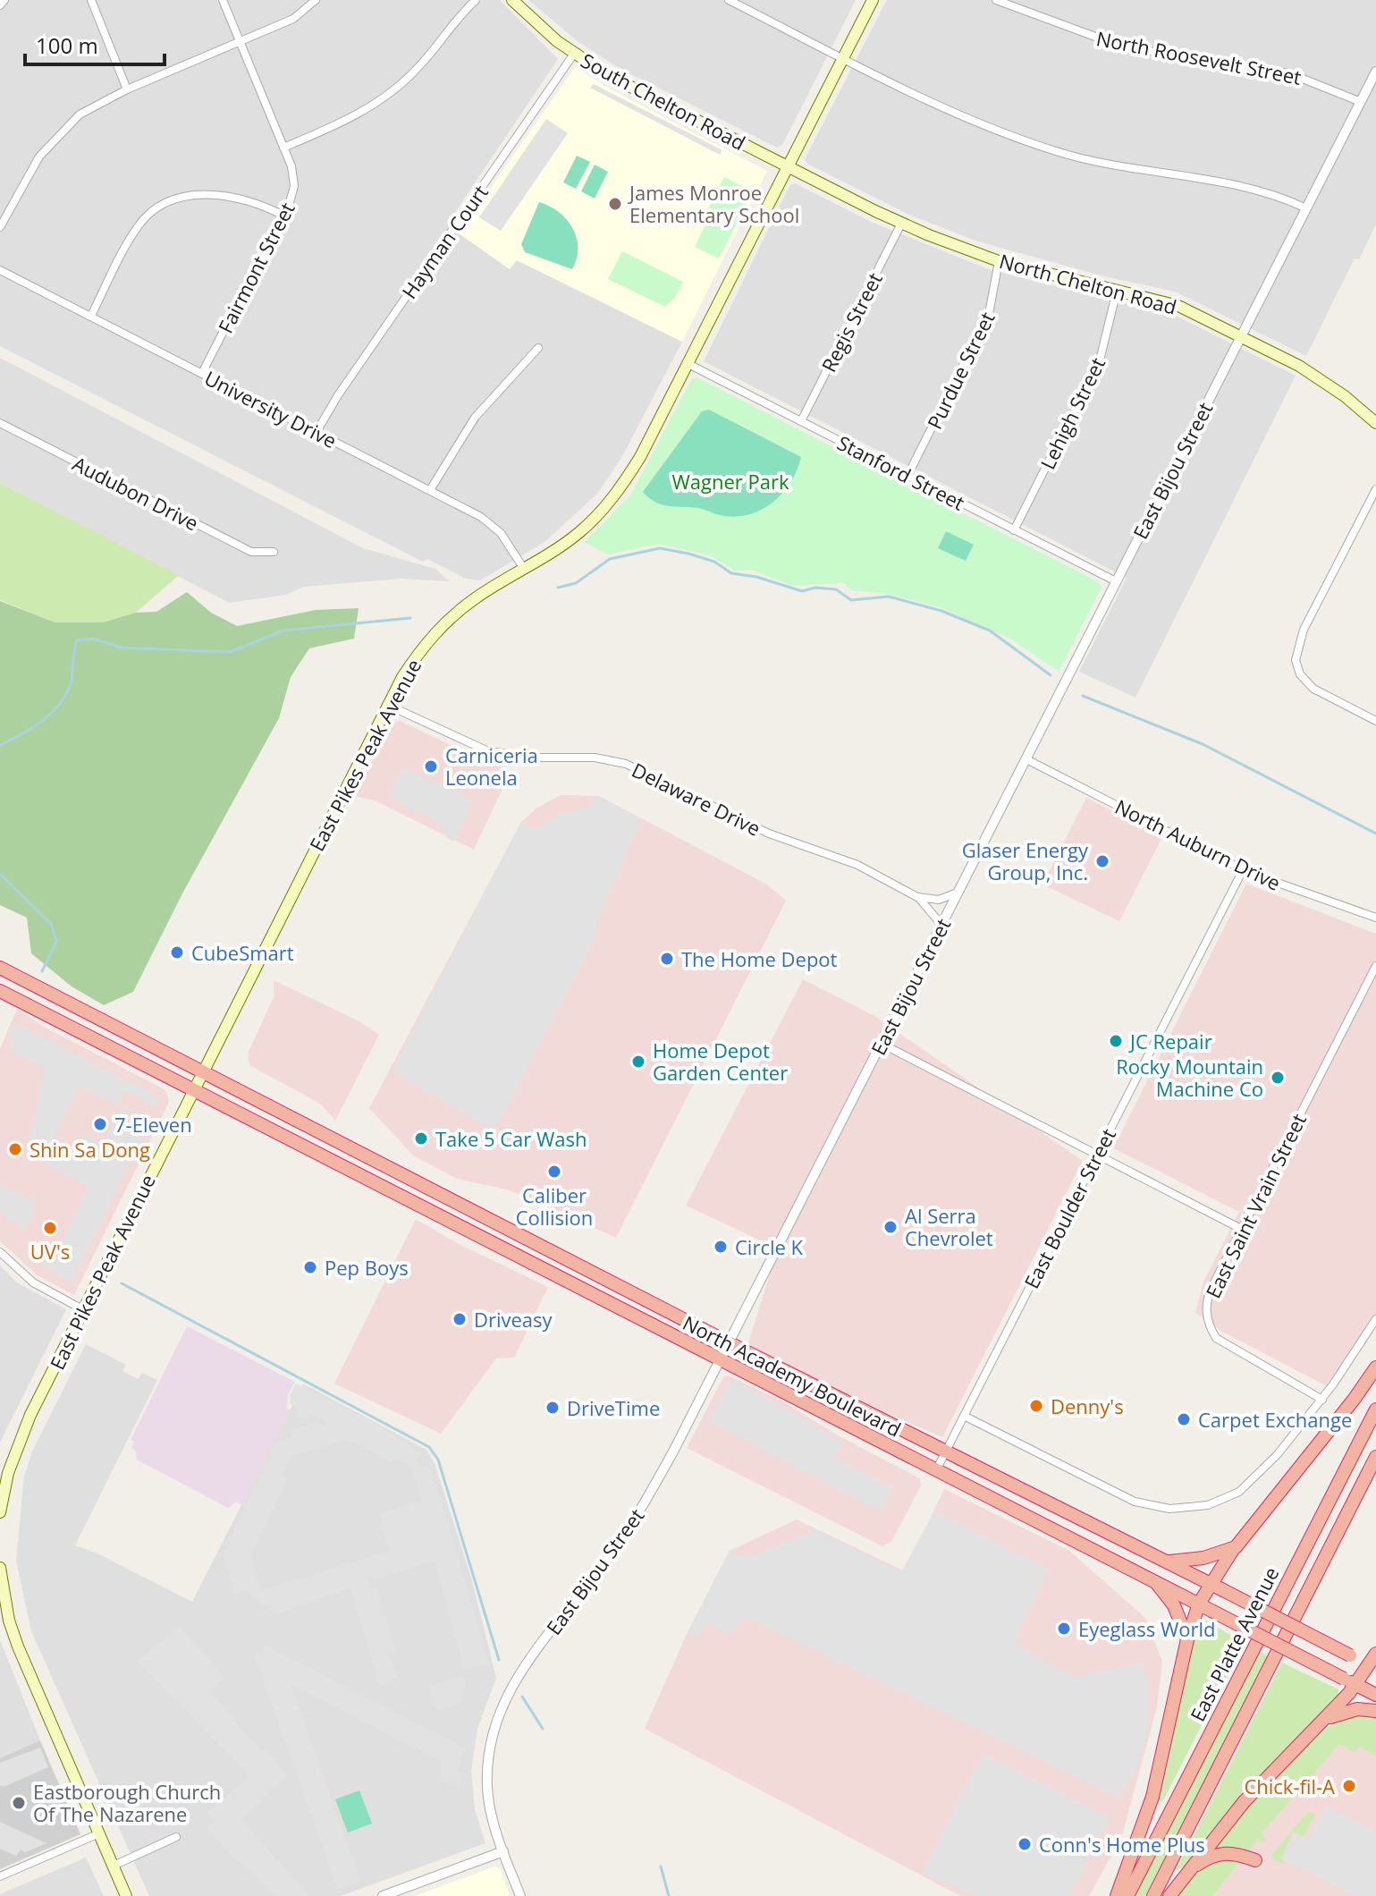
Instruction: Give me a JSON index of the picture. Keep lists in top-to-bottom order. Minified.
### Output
{"streets":{"highway":["North Academy Boulevard","East Platte Avenue"],"main road":["South Chelton Road","North Chelton Road","East Pikes Peak Avenue"],"street":["North Roosevelt Street","Hayman Court","Fairmont Street","Regis Street","Purdue Street","University Drive","Lehigh Street","East Bijou Street","Stanford Street","Audubon Drive","Delaware Drive","North Auburn Drive","East Saint Vrain Street","East Boulder Street"]},"crossings":[["North Roosevelt Street","East Bijou Street"],["South Chelton Road","Hayman Court"],["South Chelton Road","North Chelton Road"],["South Chelton Road","East Pikes Peak Avenue"],["Hayman Court","University Drive"],["Fairmont Street","University Drive"],["North Chelton Road","Regis Street"],["North Chelton Road","Purdue Street"],["North Chelton Road","Lehigh Street"],["North Chelton Road","East Bijou Street"],["North Chelton Road","East Pikes Peak Avenue"],["Regis Street","Stanford Street"],["Purdue Street","Stanford Street"],["University Drive","East Pikes Peak Avenue"],["Lehigh Street","Stanford Street"],["East Bijou Street","Stanford Street"],["East Bijou Street","Delaware Drive"],["East Bijou Street","North Auburn Drive"],["East Bijou Street","North Academy Boulevard"],["Stanford Street","East Pikes Peak Avenue"],["East Pikes Peak Avenue","Delaware Drive"],["East Pikes Peak Avenue","North Academy Boulevard"],["North Auburn Drive","East Boulder Street"],["East Boulder Street","North Academy Boulevard"]],"parks":["Wagner Park"],"places":["James Monroe Elementary School","Carniceria Leonela","Glaser Energy Group, Inc.","CubeSmart","The Home Depot","JC Repair","Home Depot Garden Center","Rocky Mountain Machine Co","7-Eleven","Take 5 Car Wash","Shin Sa Dong","Caliber Collision","Al Serra Chevrolet","UV's","Circle K","Pep Boys","Driveasy","Denny's","DriveTime","Carpet Exchange","Eyeglass World","Chick-fil-A","Eastborough Church Of The Nazarene","Conn's Home Plus"],"scale_bar":"100 m"}
